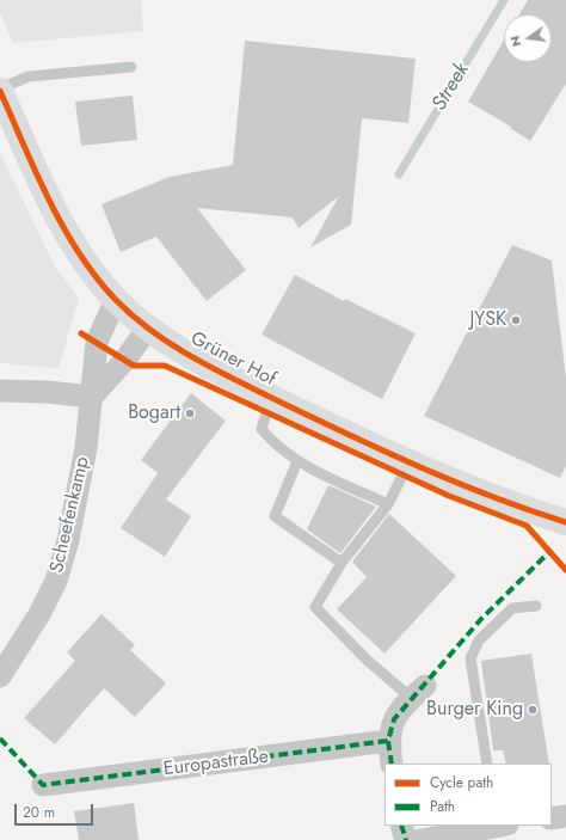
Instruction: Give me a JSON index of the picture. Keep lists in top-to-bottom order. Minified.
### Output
{"streets":{"street":["Grüner Hof","Scheefenkamp","Europastraße"]},"crossings":[["Grüner Hof","Scheefenkamp"]],"water":["Streek"],"places":["JYSK","Bogart","Burger King"],"legend":["Cycle path","Path"],"scale_bar":"20 m","north":"left"}
